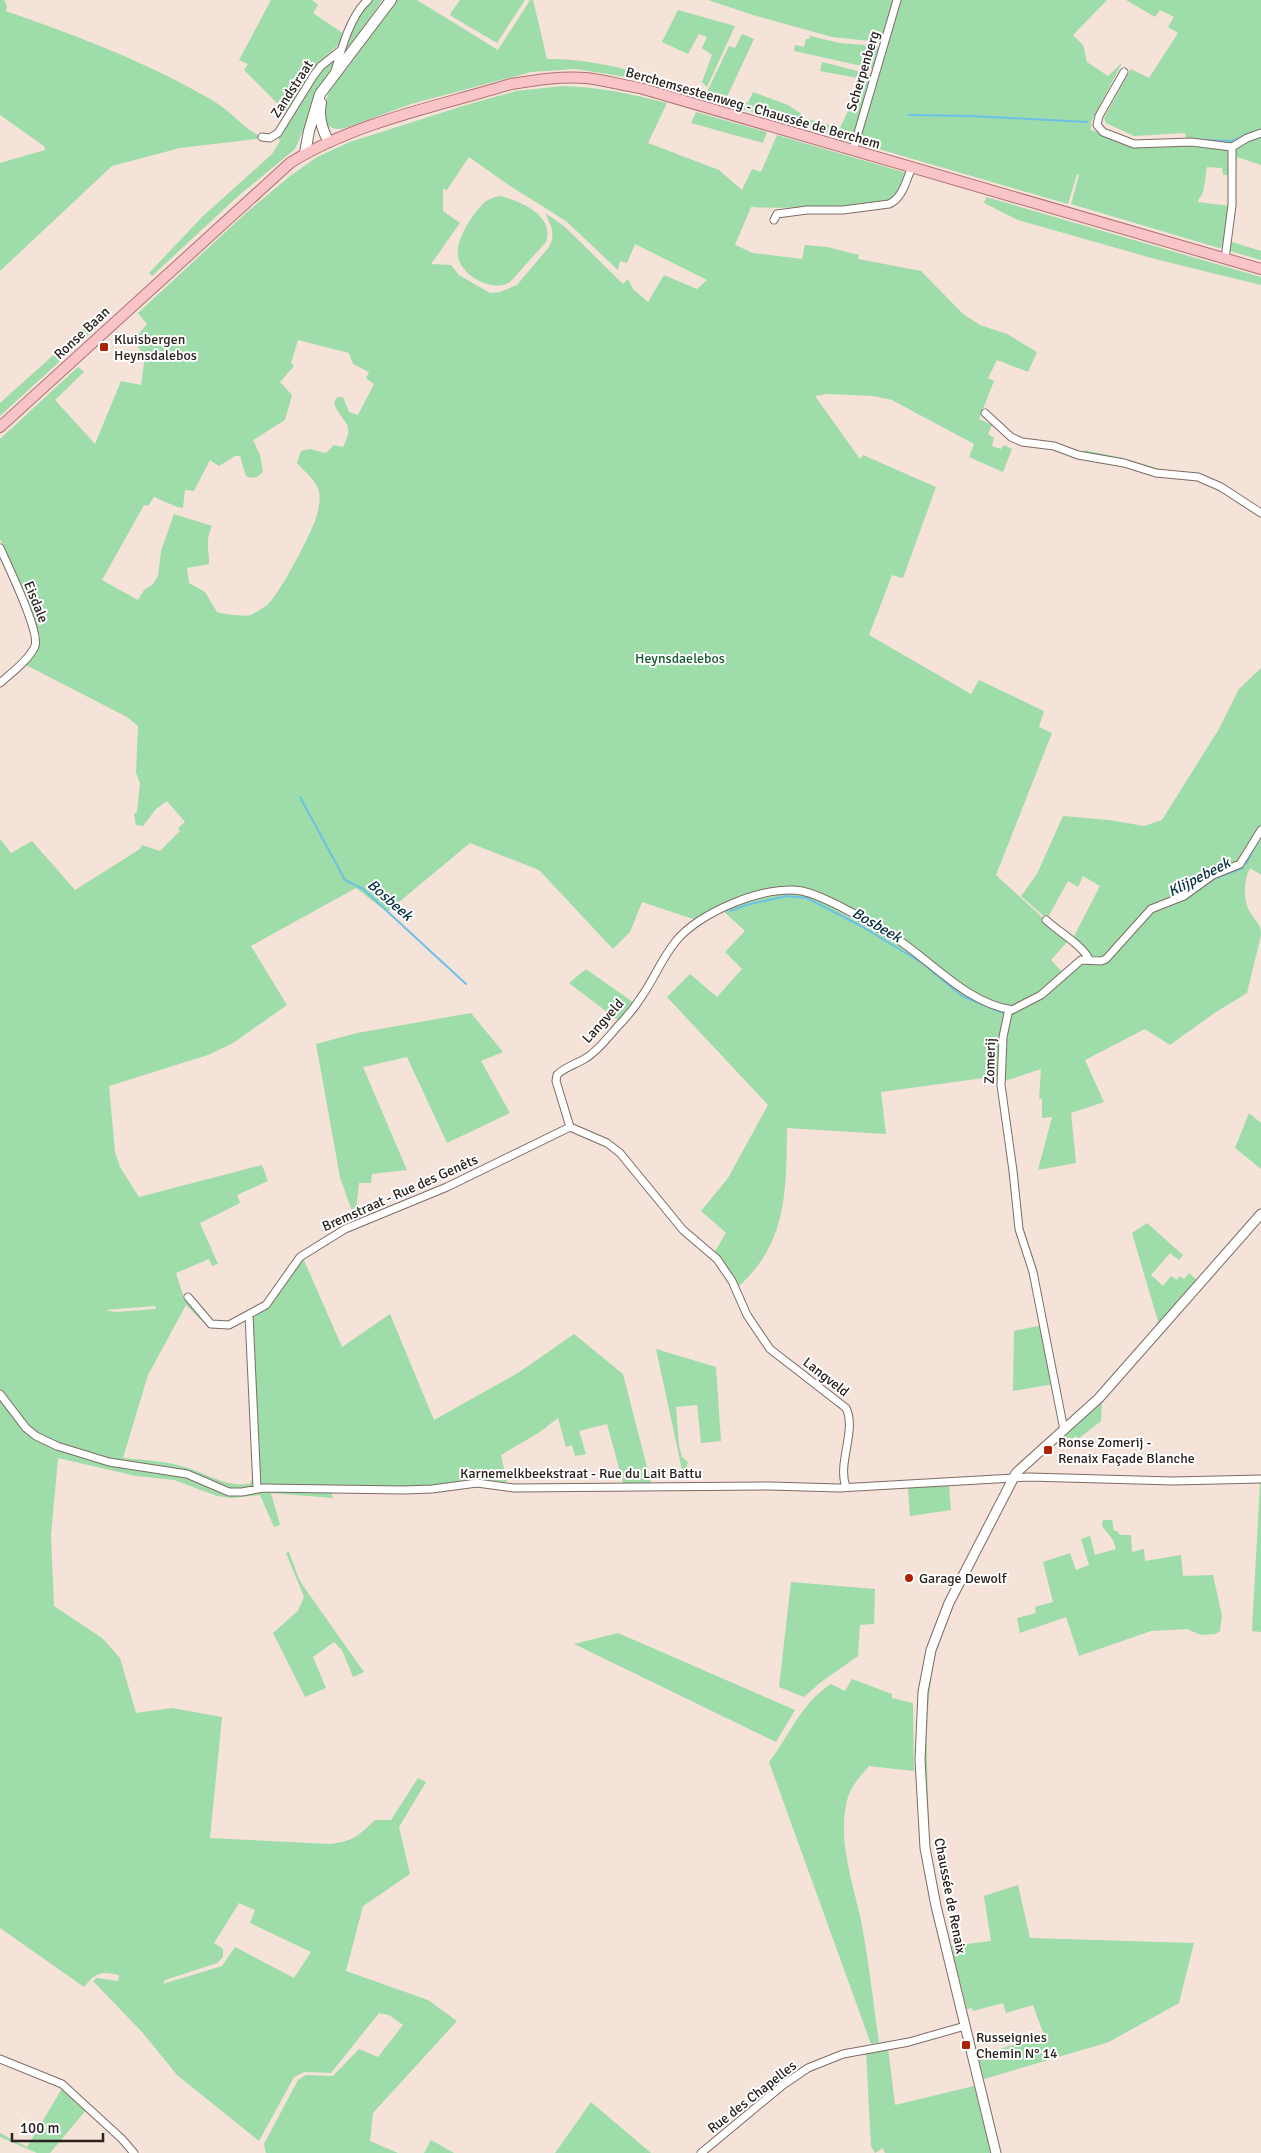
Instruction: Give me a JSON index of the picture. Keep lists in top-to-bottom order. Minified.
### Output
{"streets":{"main road":["Berchemsesteenweg - Chaussée de Berchem","Ronse Baan"],"street":["Scherpenberg","Zandstraat","Eisdale","Langveld","Zomerij","Bremstraat - Rue des Genêts","Karnemelkbeekstraat - Rue du Lait Battu","Chaussée de Renaix","Rue des Chapelles"]},"crossings":[["Scherpenberg","Berchemsesteenweg - Chaussée de Berchem"],["Berchemsesteenweg - Chaussée de Berchem","Ronse Baan"],["Langveld","Zomerij"],["Langveld","Bremstraat - Rue des Genêts"],["Langveld","Karnemelkbeekstraat - Rue du Lait Battu"],["Zomerij","Chaussée de Renaix"],["Karnemelkbeekstraat - Rue du Lait Battu","Chaussée de Renaix"],["Chaussée de Renaix","Rue des Chapelles"]],"water":["Klijpebeek","Bosbeek"],"parks":["Heynsdaelebos"],"places":{"transit":["Kluisbergen Heynsdalebos","Ronse Zomerij - Renaix Façade Blanche","Russeignies Chemin N° 14"],"other":["Garage Dewolf"]},"scale_bar":"100 m"}
